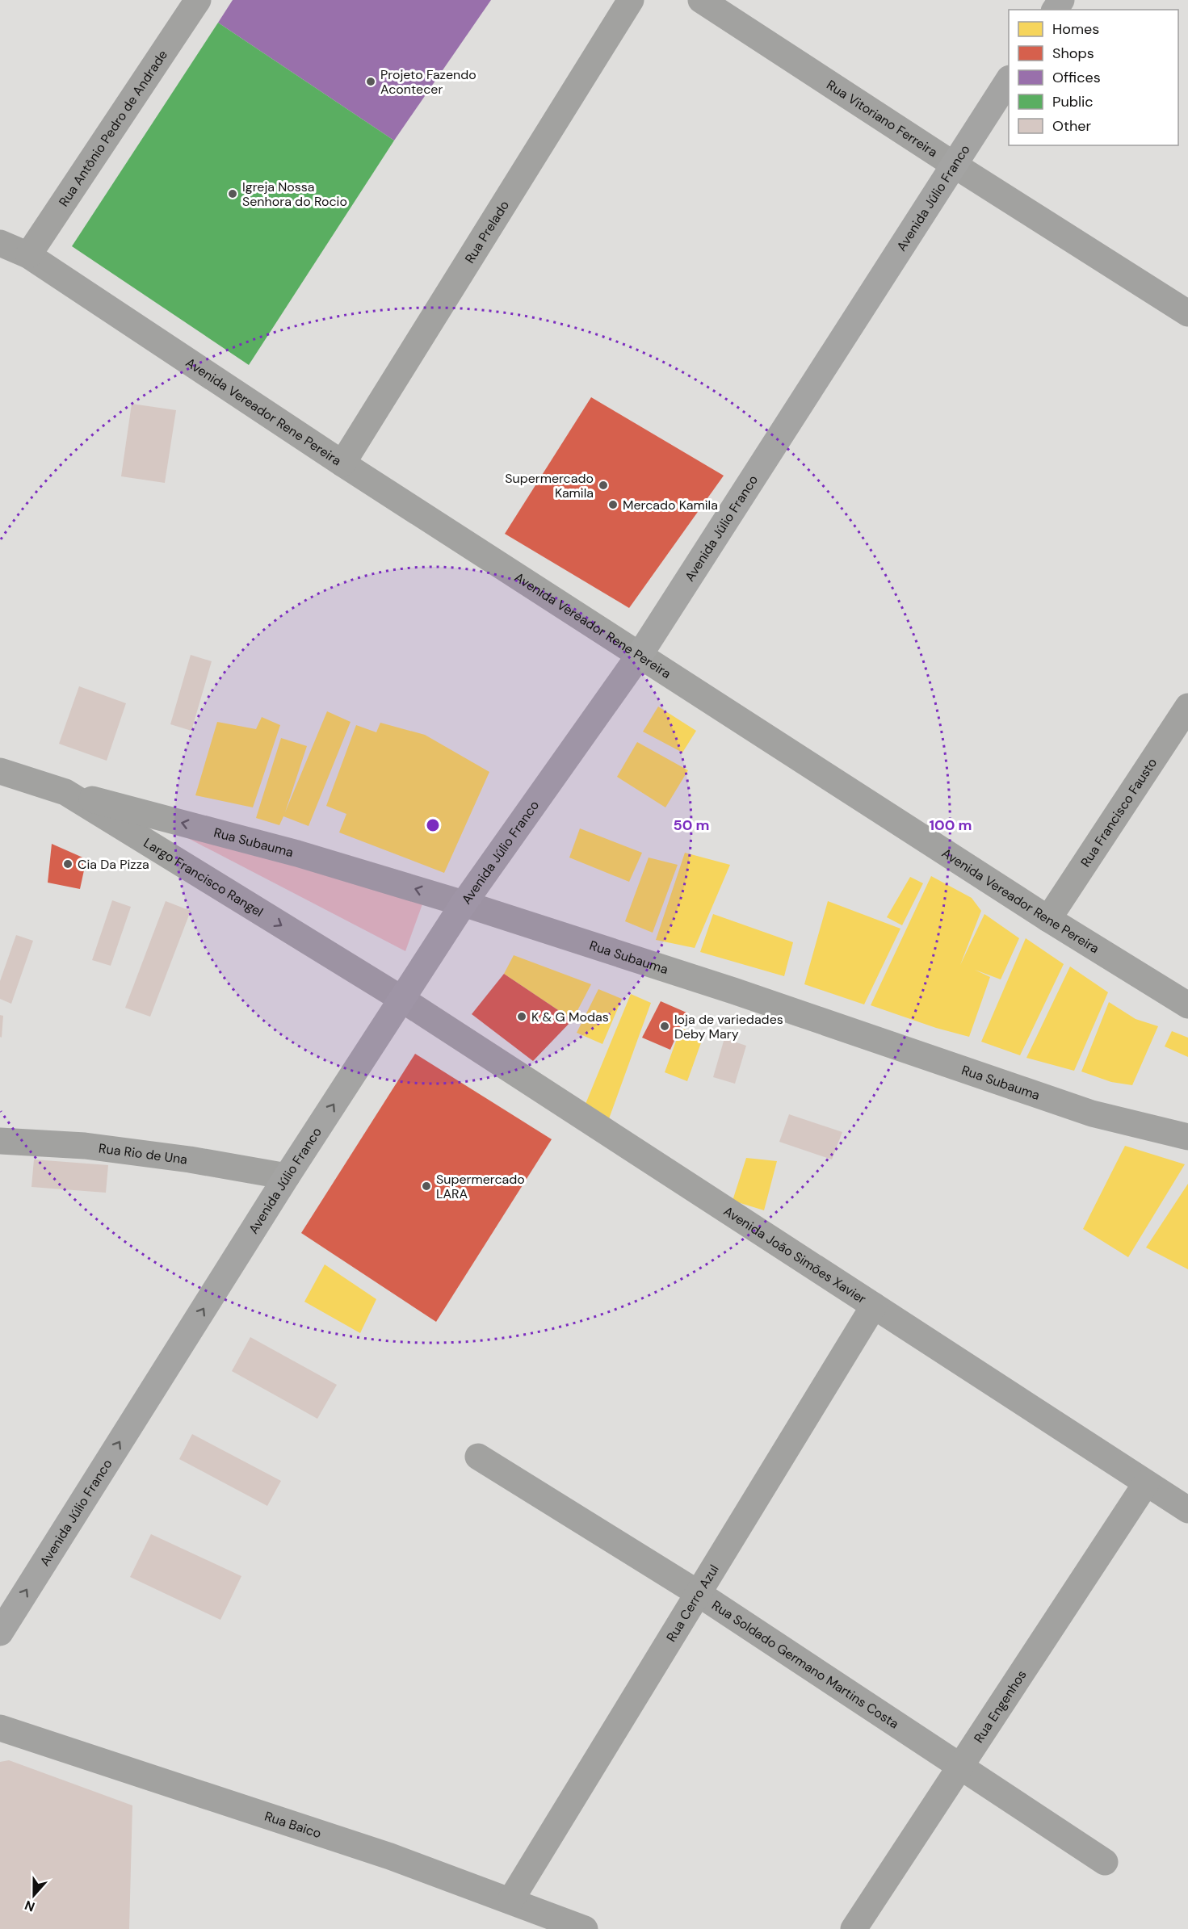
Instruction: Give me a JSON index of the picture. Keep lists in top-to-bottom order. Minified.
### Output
{"streets":{"main road":["Avenida Júlio Franco"],"street":["Rua Vitoriano Ferreira","Rua Antônio Pedro de Andrade","Rua Prelado","Avenida Vereador Rene Pereira","Rua Francisco Fausto","Rua Subauma","Largo Francisco Rangel","Rua Rio de Una","Avenida João Simões Xavier","Rua Cerro Azul","Rua Soldado Germano Martins Costa","Rua Engenhos","Rua Baico"]},"crossings":[["Rua Vitoriano Ferreira","Avenida Júlio Franco"],["Rua Antônio Pedro de Andrade","Avenida Vereador Rene Pereira"],["Avenida Júlio Franco","Avenida Vereador Rene Pereira"],["Avenida Júlio Franco","Rua Subauma"],["Avenida Júlio Franco","Largo Francisco Rangel"],["Avenida Júlio Franco","Rua Rio de Una"],["Avenida Júlio Franco","Avenida João Simões Xavier"],["Rua Prelado","Avenida Vereador Rene Pereira"],["Avenida Vereador Rene Pereira","Rua Francisco Fausto"],["Rua Subauma","Largo Francisco Rangel"],["Largo Francisco Rangel","Avenida João Simões Xavier"],["Avenida João Simões Xavier","Rua Cerro Azul"],["Avenida João Simões Xavier","Rua Engenhos"],["Rua Cerro Azul","Rua Soldado Germano Martins Costa"],["Rua Cerro Azul","Rua Baico"],["Rua Soldado Germano Martins Costa","Rua Engenhos"]],"one_way":["Avenida Júlio Franco","Rua Subauma","Largo Francisco Rangel"],"places":["Projeto Fazendo Acontecer","Igreja Nossa Senhora do Rocio","Supermercado Kamila","Mercado Kamila","Cia Da Pizza","K & G Modas","loja de variedades Deby Mary","Supermercado LARA"],"legend":["Homes","Shops","Offices","Public","Other"],"north":"bottom","rings":["50 m","100 m"]}
